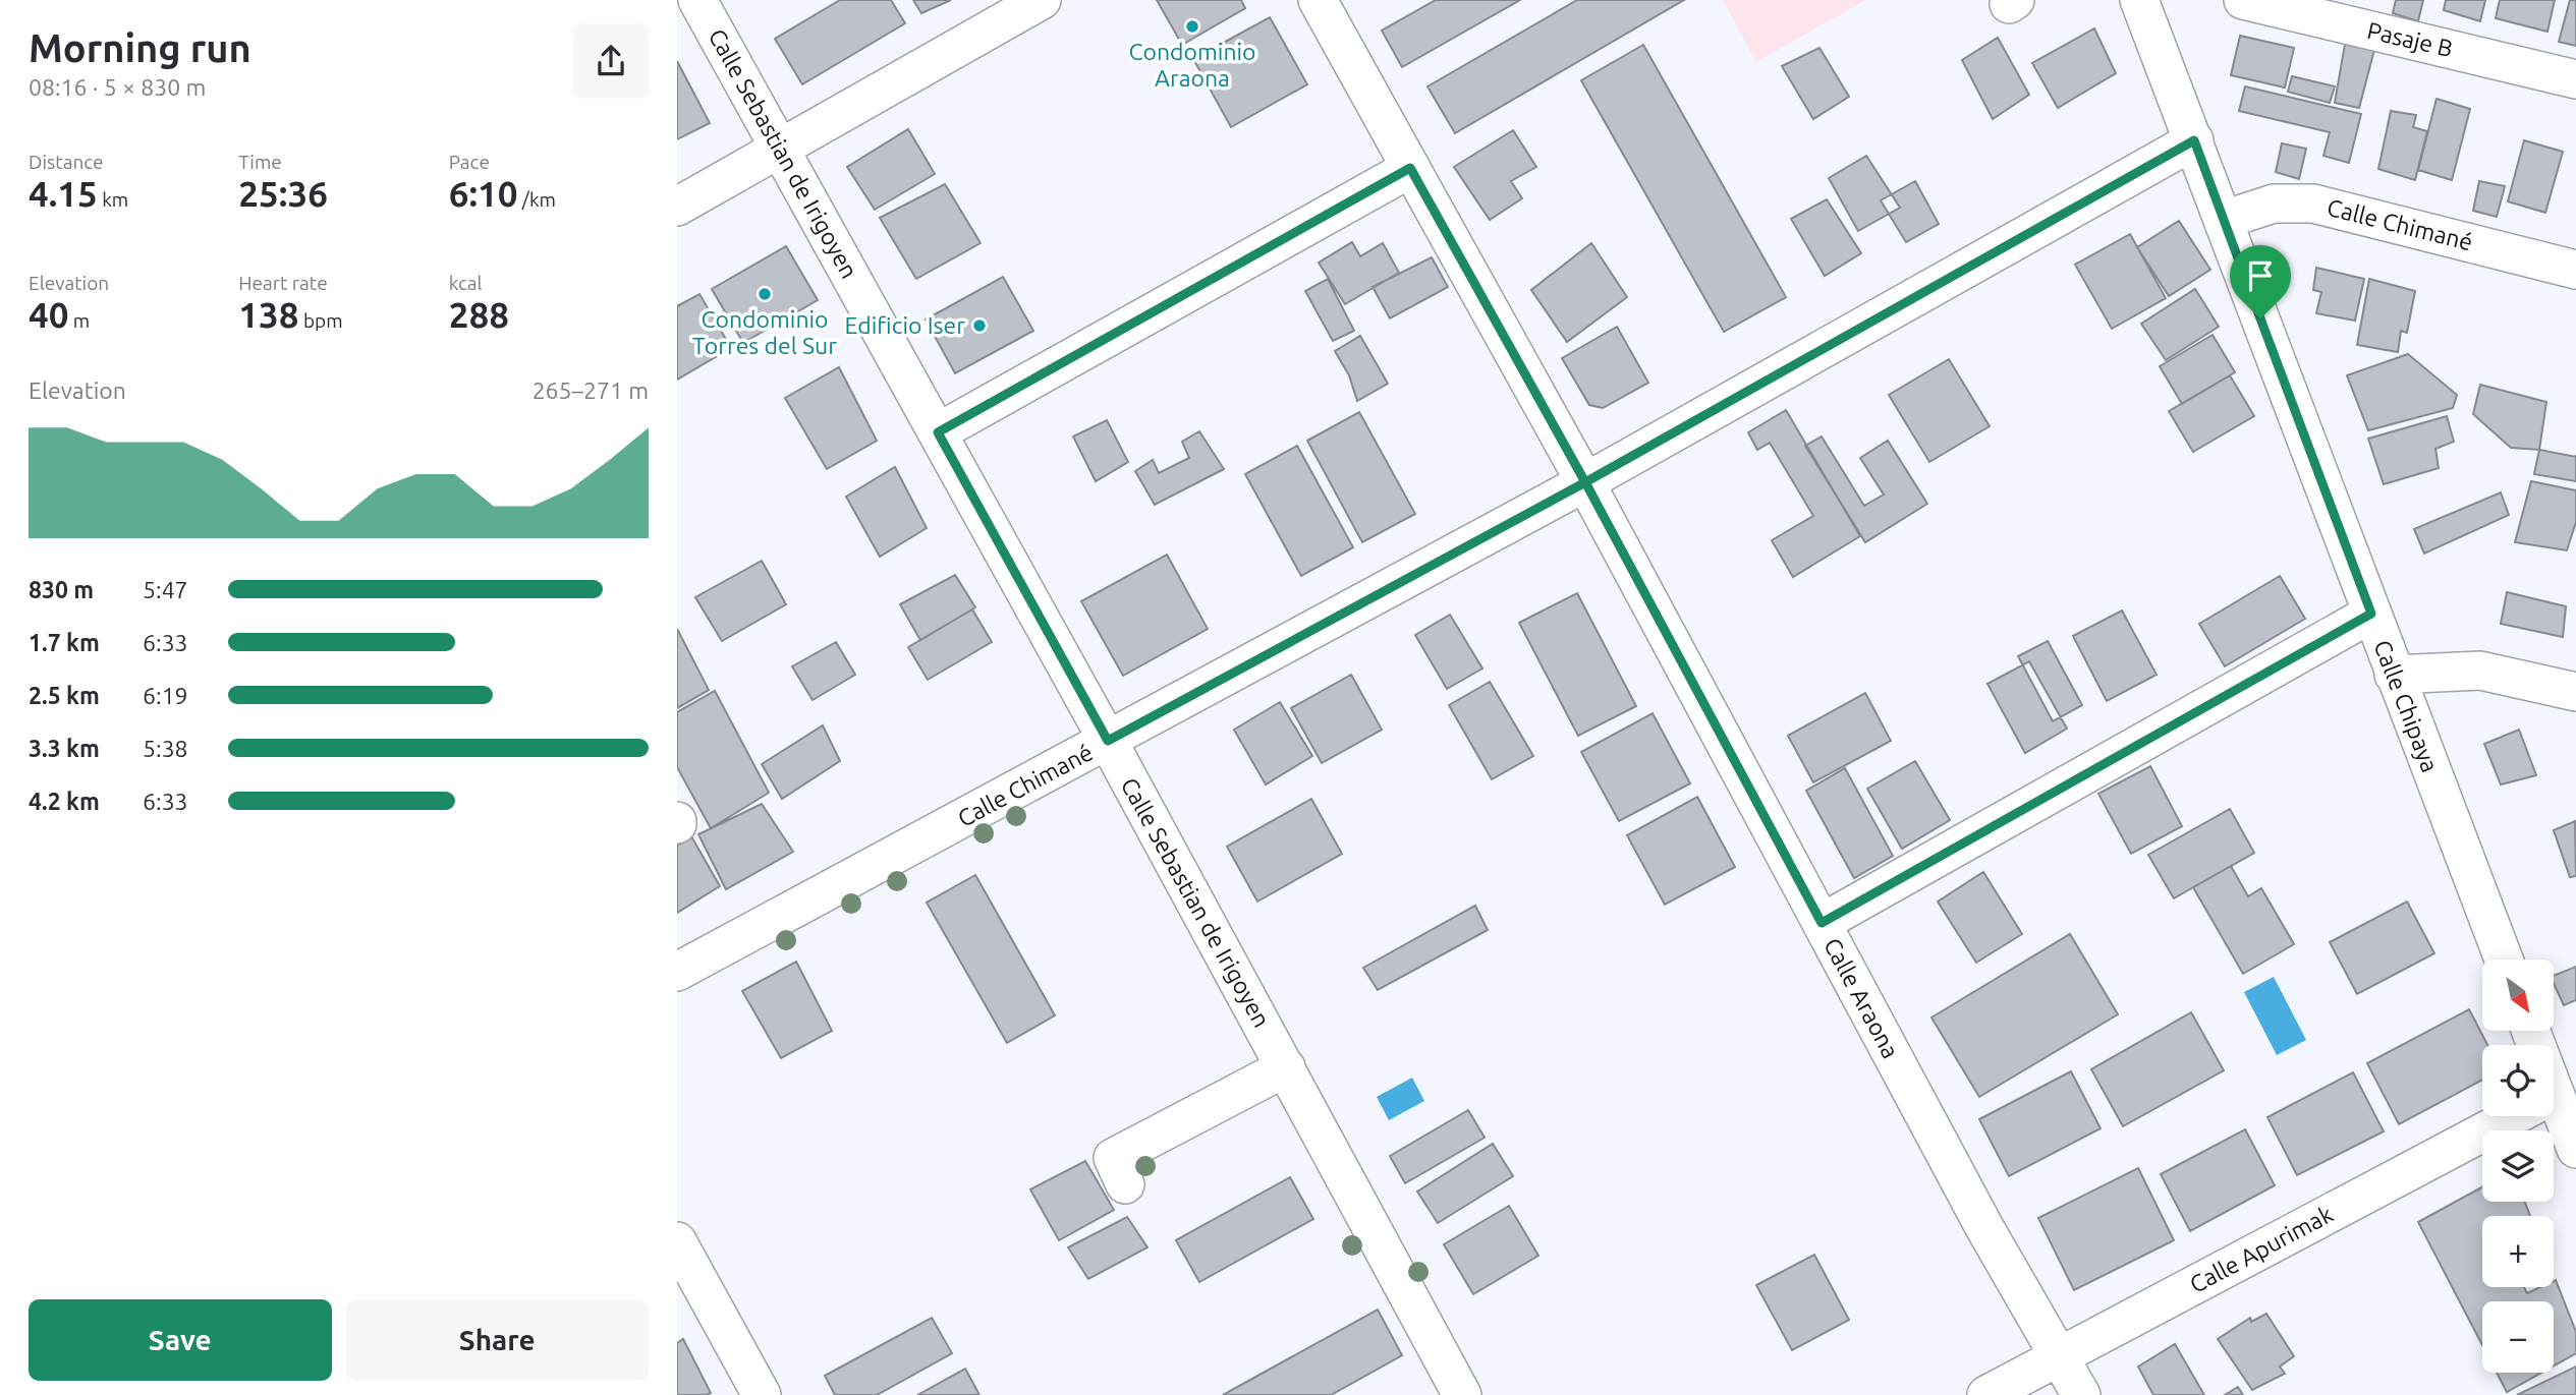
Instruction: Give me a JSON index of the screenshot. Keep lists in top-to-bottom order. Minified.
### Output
{"streets":{"street":["Pasaje B","Calle Sebastian de Irigoyen","Calle Chimané","Calle Chipaya","Calle Araona","Calle Apurimak"]},"crossings":[["Calle Sebastian de Irigoyen","Calle Chimané"],["Calle Chimané","Calle Chipaya"],["Calle Chimané","Calle Araona"],["Calle Araona","Calle Apurimak"]],"places":["Condominio Araona","Condominio Torres del Sur","Edificio Iser"],"north":"bottom right","page":{"heading":["Morning run","08:16 · 5 × 830 m"],"stats":[["Distance","4.15 km"],["Time","25:36"],["Pace","6:10 /km"],["Elevation","40 m"],["Heart rate","138 bpm"],["kcal","288"]],"chart":["Elevation","265–271 m"],"list":[{"name":"830 m","note":"5:47"},{"name":"1.7 km","note":"6:33"},{"name":"2.5 km","note":"6:19"},{"name":"3.3 km","note":"5:38"},{"name":"4.2 km","note":"6:33"}],"map_buttons":["+","−"],"buttons":["Save","Share"]}}
